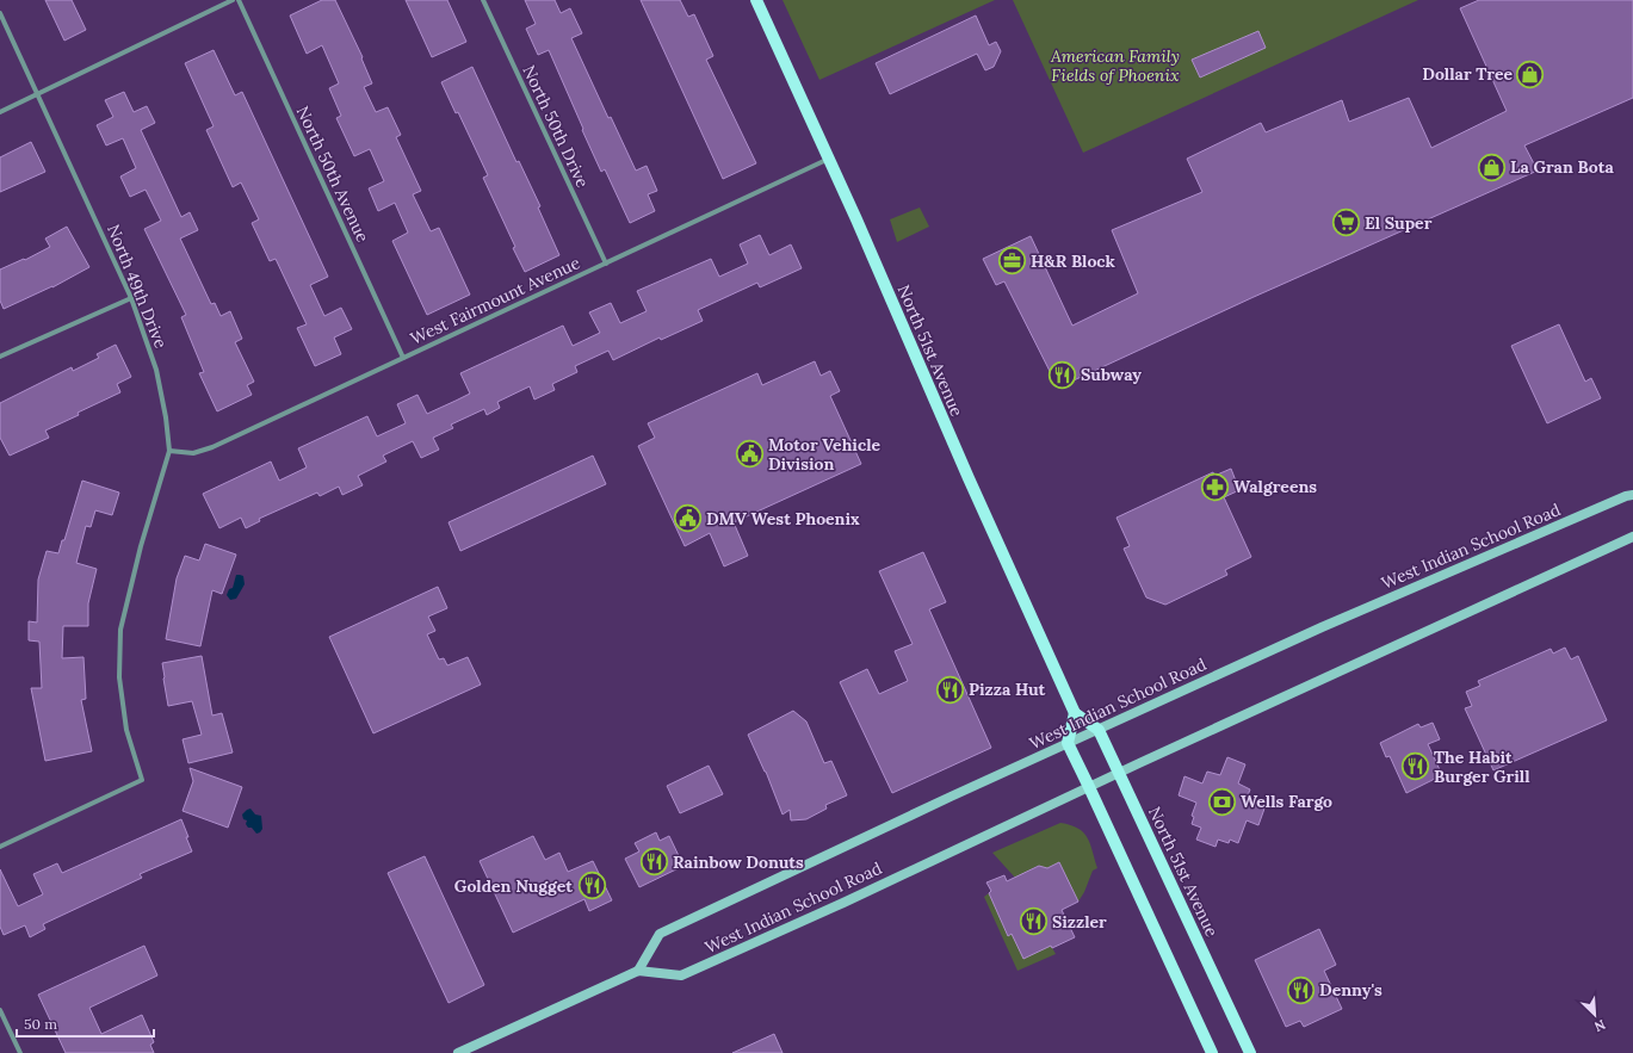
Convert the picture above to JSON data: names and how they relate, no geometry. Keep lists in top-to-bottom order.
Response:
{
  "streets": {
    "main road": ["North 51st Avenue", "West Indian School Road"],
    "street": [
      "North 50th Drive",
      "North 50th Avenue",
      "North 49th Drive",
      "West Fairmount Avenue"
    ]
  },
  "crossings": [
    ["North 50th Drive", "West Fairmount Avenue"],
    ["North 50th Avenue", "West Fairmount Avenue"],
    ["North 49th Drive", "West Fairmount Avenue"],
    ["West Fairmount Avenue", "North 51st Avenue"],
    ["North 51st Avenue", "West Indian School Road"]
  ],
  "parks": ["American Family Fields of Phoenix"],
  "places": {
    "shop": ["Dollar Tree", "La Gran Bota"],
    "supermarket": ["El Super"],
    "office": ["H&R Block"],
    "restaurant": [
      "Subway",
      "Pizza Hut",
      "The Habit Burger Grill",
      "Rainbow Donuts",
      "Golden Nugget",
      "Sizzler",
      "Denny's"
    ],
    "public building": ["Motor Vehicle Division", "DMV West Phoenix"],
    "pharmacy": ["Walgreens"],
    "bank": ["Wells Fargo"]
  },
  "scale_bar": "50 m",
  "north": "bottom right"
}
